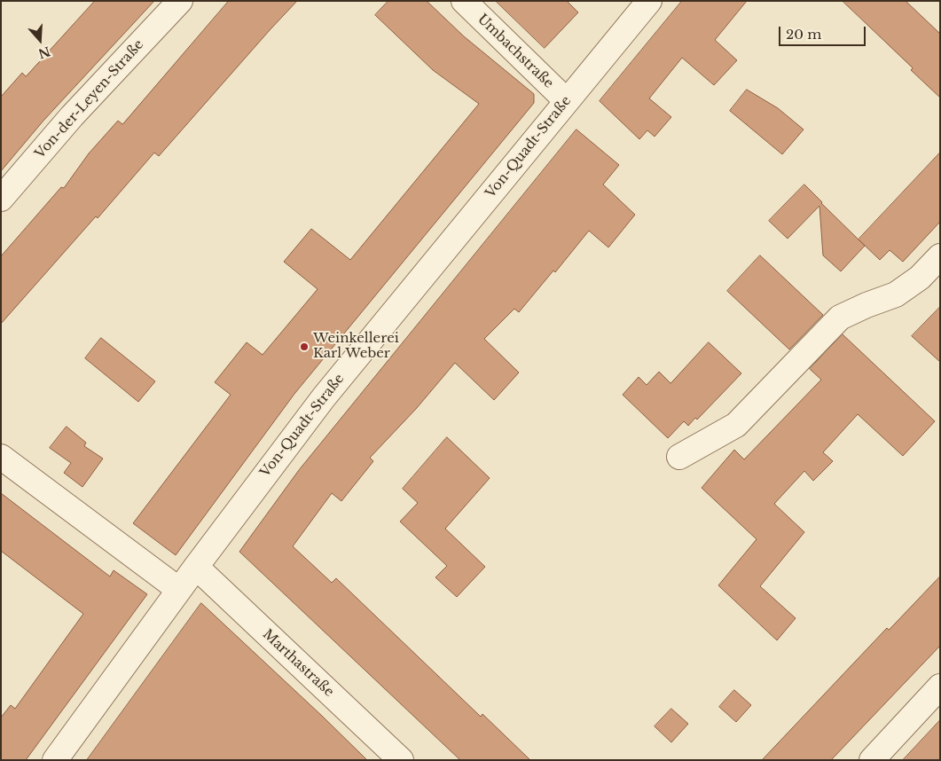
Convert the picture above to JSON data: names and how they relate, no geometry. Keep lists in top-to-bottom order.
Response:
{
  "streets": {
    "street": [
      "Umbachstraße",
      "Von-der-Leyen-Straße",
      "Von-Quadt-Straße",
      "Marthastraße"
    ]
  },
  "crossings": [
    ["Umbachstraße", "Von-Quadt-Straße"],
    ["Von-Quadt-Straße", "Marthastraße"]
  ],
  "places": ["Weinkellerei Karl Weber"],
  "scale_bar": "20 m",
  "north": "bottom"
}
